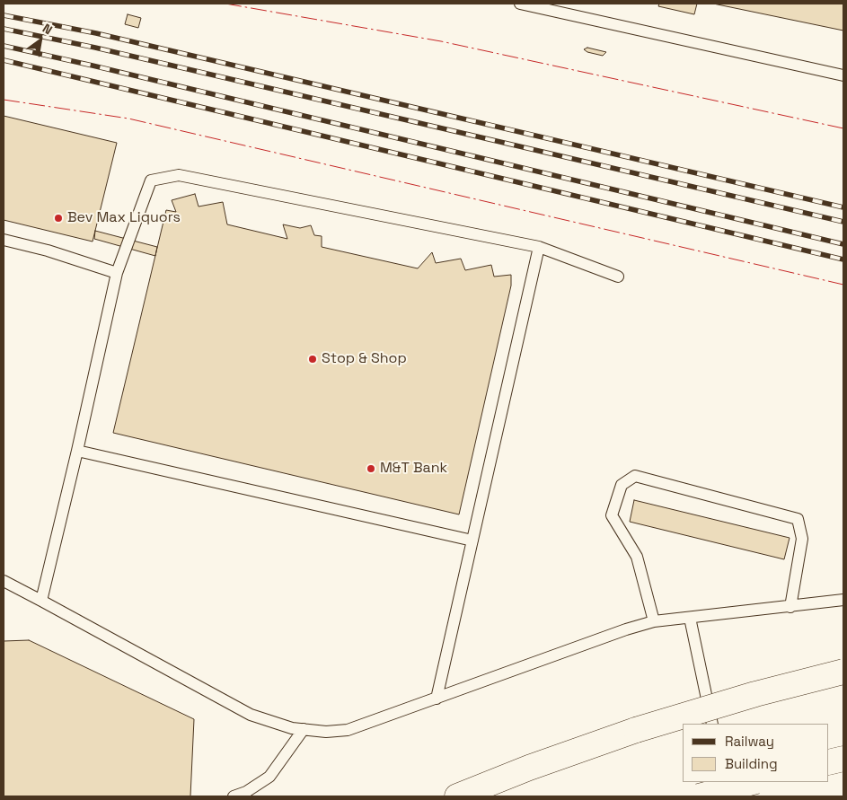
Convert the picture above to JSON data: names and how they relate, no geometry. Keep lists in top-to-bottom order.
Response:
{
  "places": ["Bev Max Liquors", "Stop & Shop", "M&T Bank"],
  "legend": ["Railway", "Building"],
  "north": "top right"
}
